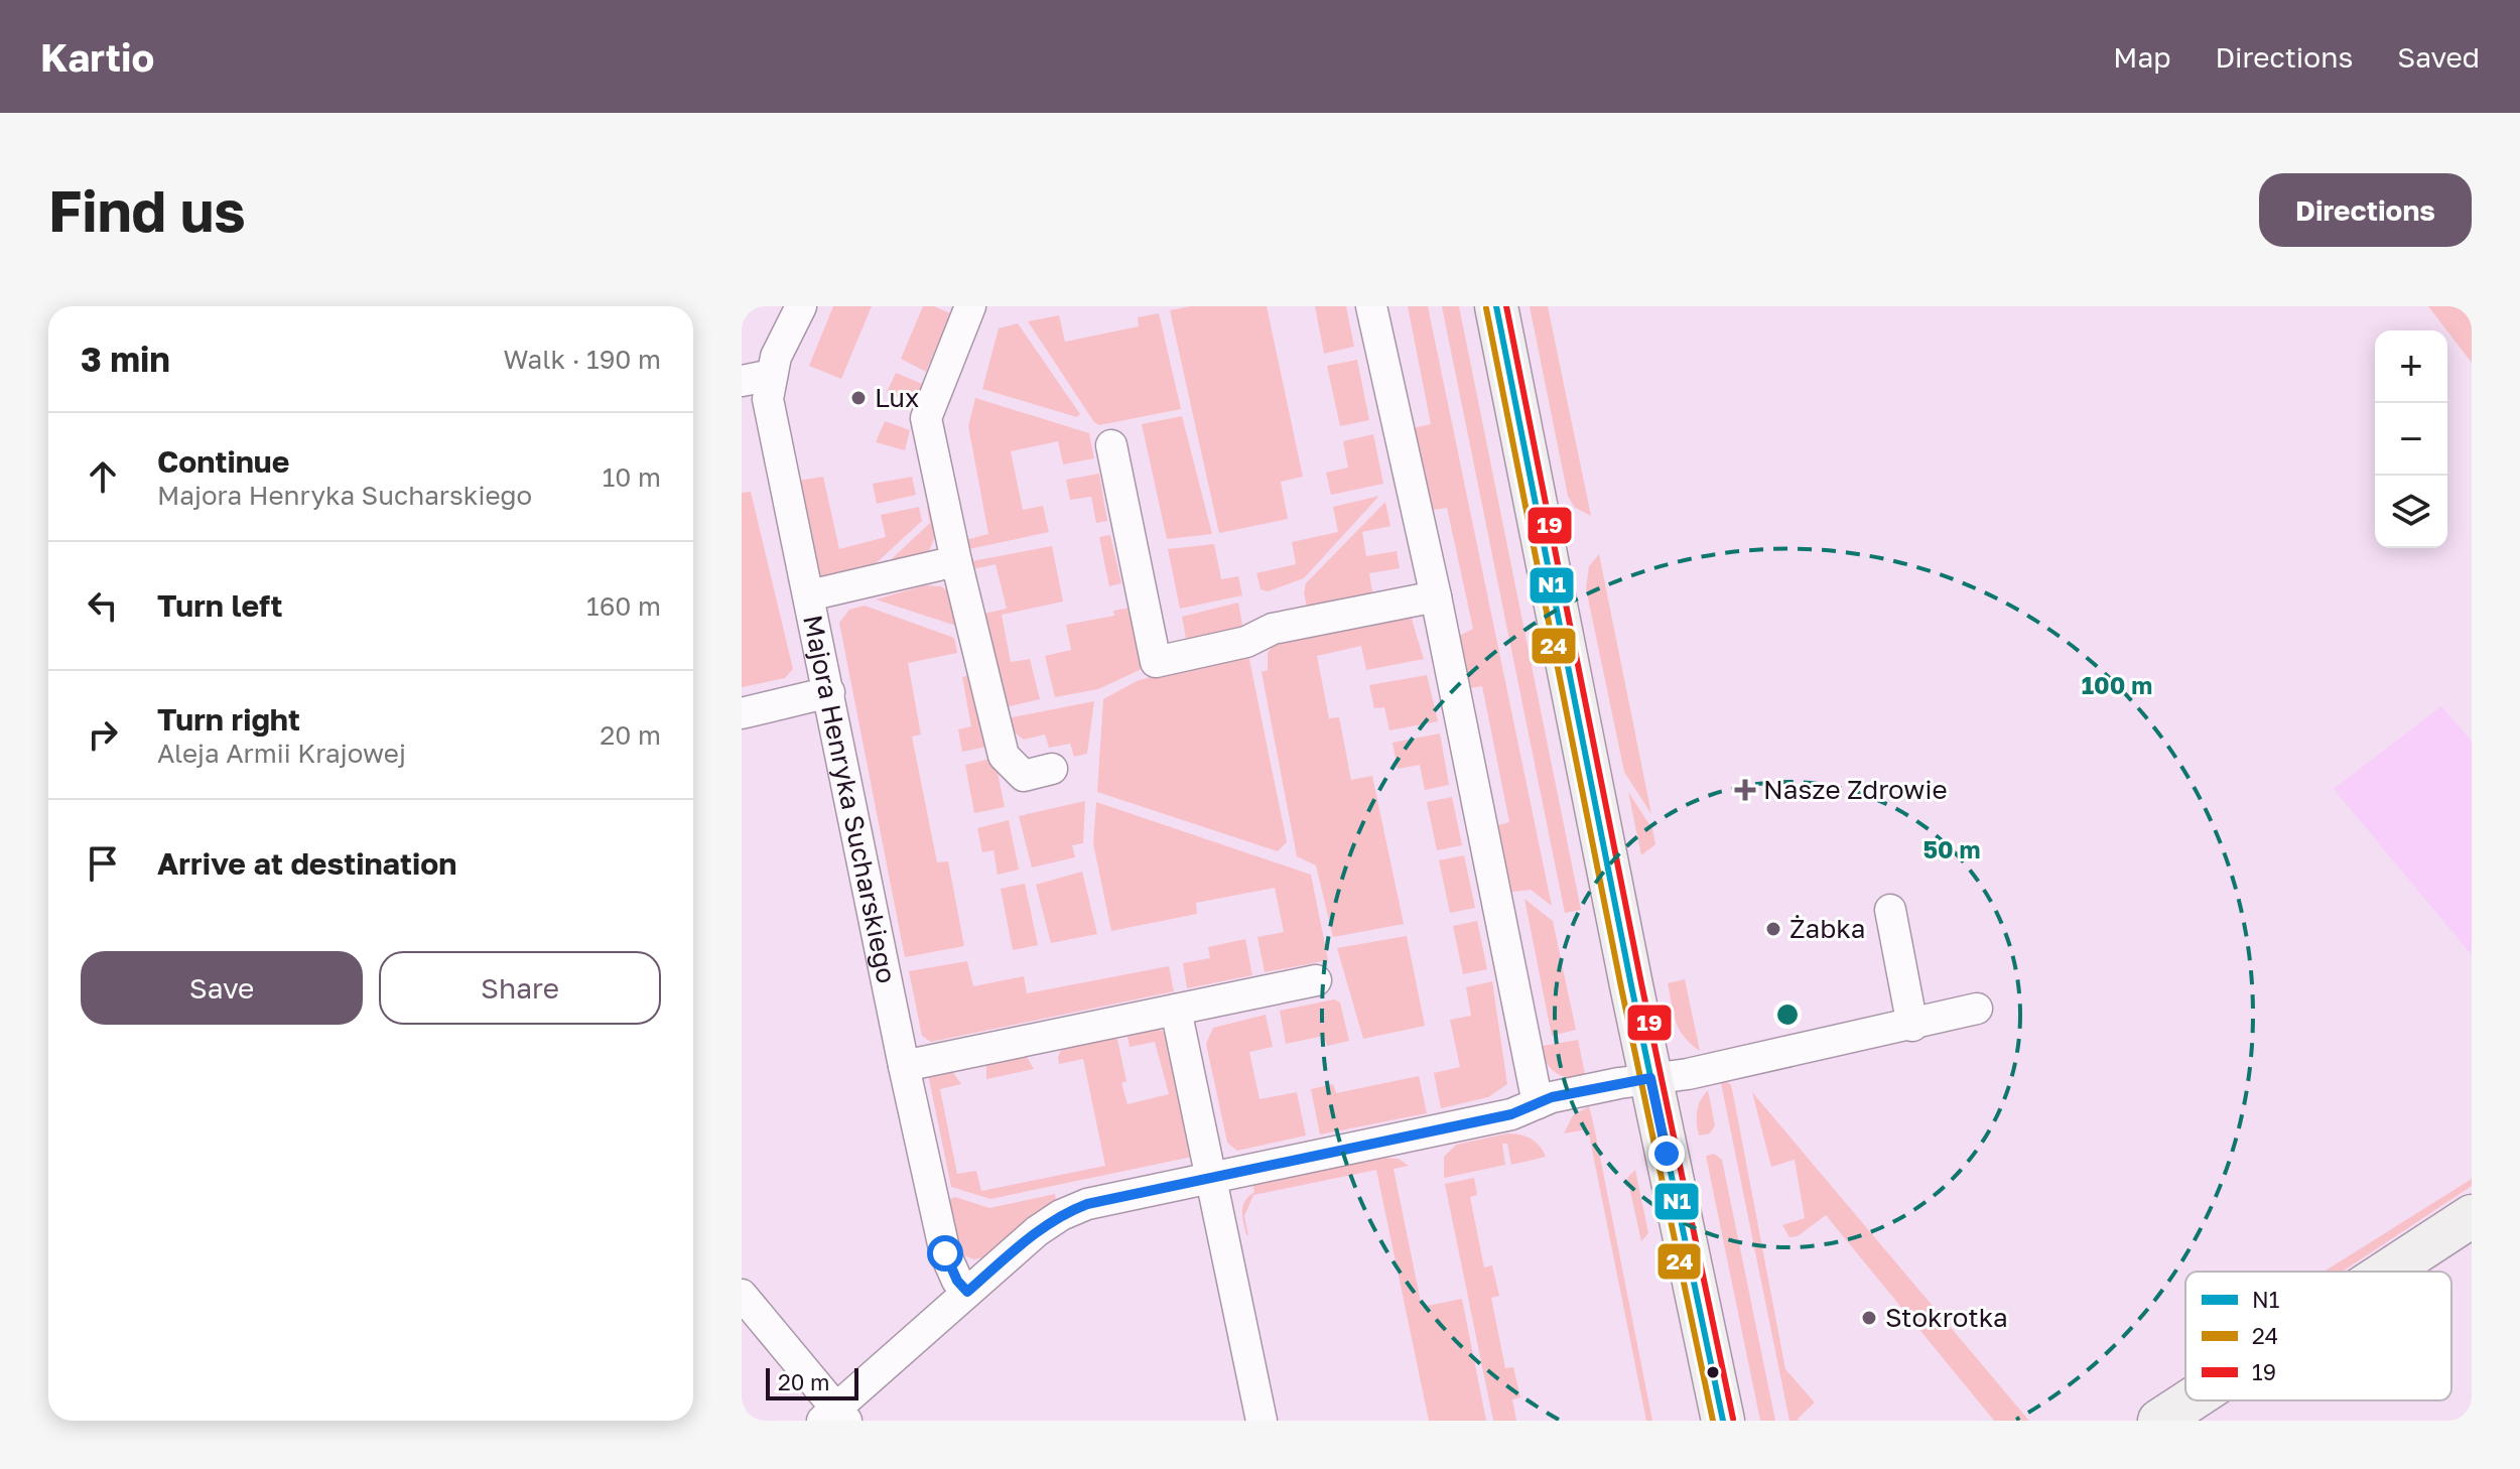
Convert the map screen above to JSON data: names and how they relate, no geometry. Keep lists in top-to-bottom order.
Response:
{
  "streets": {
    "street": ["Majora Henryka Sucharskiego"]
  },
  "places": {
    "other": ["Lux", "Żabka", "Stokrotka"],
    "health": ["Nasze Zdrowie"]
  },
  "lines": ["transit line N1", "transit line 19", "transit line 24"],
  "legend": ["N1", "24", "19"],
  "scale_bar": "20 m",
  "page": {
    "header": "Kartio",
    "nav": ["Map", "Directions", "Saved"],
    "buttons": [
      "Directions",
      ["Save", "Share"]
    ],
    "title": "Find us",
    "heading": ["3 min", "Walk · 190 m"],
    "map_buttons": ["+", "−"],
    "list": [
      ["Continue", "Majora Henryka Sucharskiego", "10 m"],
      ["Turn left", "160 m"],
      ["Turn right", "Aleja Armii Krajowej", "20 m"],
      "Arrive at destination"
    ],
    "scale": "20 m"
  },
  "rings": ["100 m", "50 m"]
}
